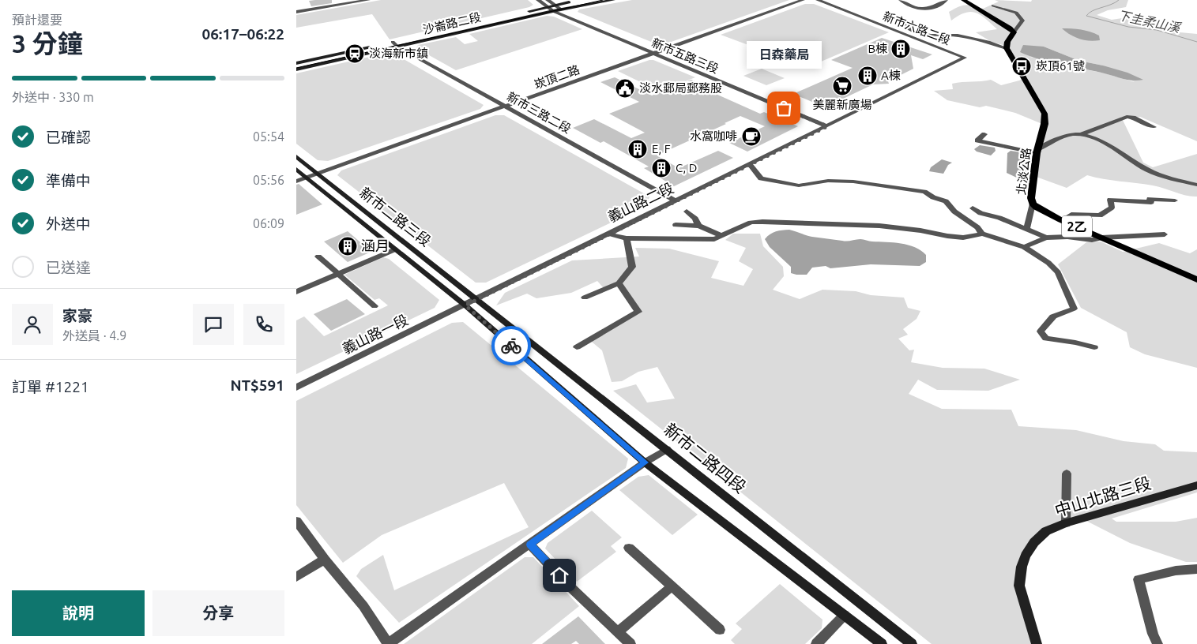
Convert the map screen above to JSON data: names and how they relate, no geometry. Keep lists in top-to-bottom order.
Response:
{
  "streets": {
    "main road": ["北淡公路", "2乙"],
    "street": [
      "沙崙路二段",
      "新市六路二段",
      "新市五路三段",
      "崁頂二路",
      "新市三路二段",
      "義山路二段",
      "新市二路三段",
      "義山路一段",
      "新市二路四段",
      "中山北路三段"
    ]
  },
  "crossings": [
    ["沙崙路二段", "新市五路三段"],
    ["沙崙路二段", "新市三路二段"],
    ["新市六路二段", "義山路二段"],
    ["新市五路三段", "崁頂二路"],
    ["新市五路三段", "義山路二段"],
    ["崁頂二路", "新市三路二段"],
    ["崁頂二路", "新市二路三段"],
    ["新市三路二段", "義山路二段"],
    ["義山路二段", "新市二路三段"],
    ["義山路二段", "義山路一段"],
    ["義山路二段", "新市二路四段"],
    ["新市二路三段", "義山路一段"],
    ["新市二路三段", "新市二路四段"]
  ],
  "water": ["下圭柔山溪"],
  "places": {
    "building": [
      "B棟",
      "A棟",
      "E, F",
      "C, D",
      "涵月"
    ],
    "station": ["淡海新市鎮"],
    "bus stop": ["崁頂61號"],
    "supermarket": ["美麗新廣場"],
    "public building": ["淡水郵局郵務股"],
    "other": ["日森藥局"],
    "cafe": ["水窩咖啡"]
  },
  "page": {
    "heading": ["3 分鐘", "預計還要", "06:17–06:22"],
    "panel": [
      "家豪",
      "外送員 · 4.9",
      "訂單 #1221",
      "NT$591"
    ],
    "bubble": "日森藥局",
    "bar": "外送中 · 330 m",
    "list": [
      ["已確認", "05:54"],
      ["準備中", "05:56"],
      ["外送中", "06:09"],
      "已送達"
    ],
    "buttons": ["說明", "分享"]
  }
}
